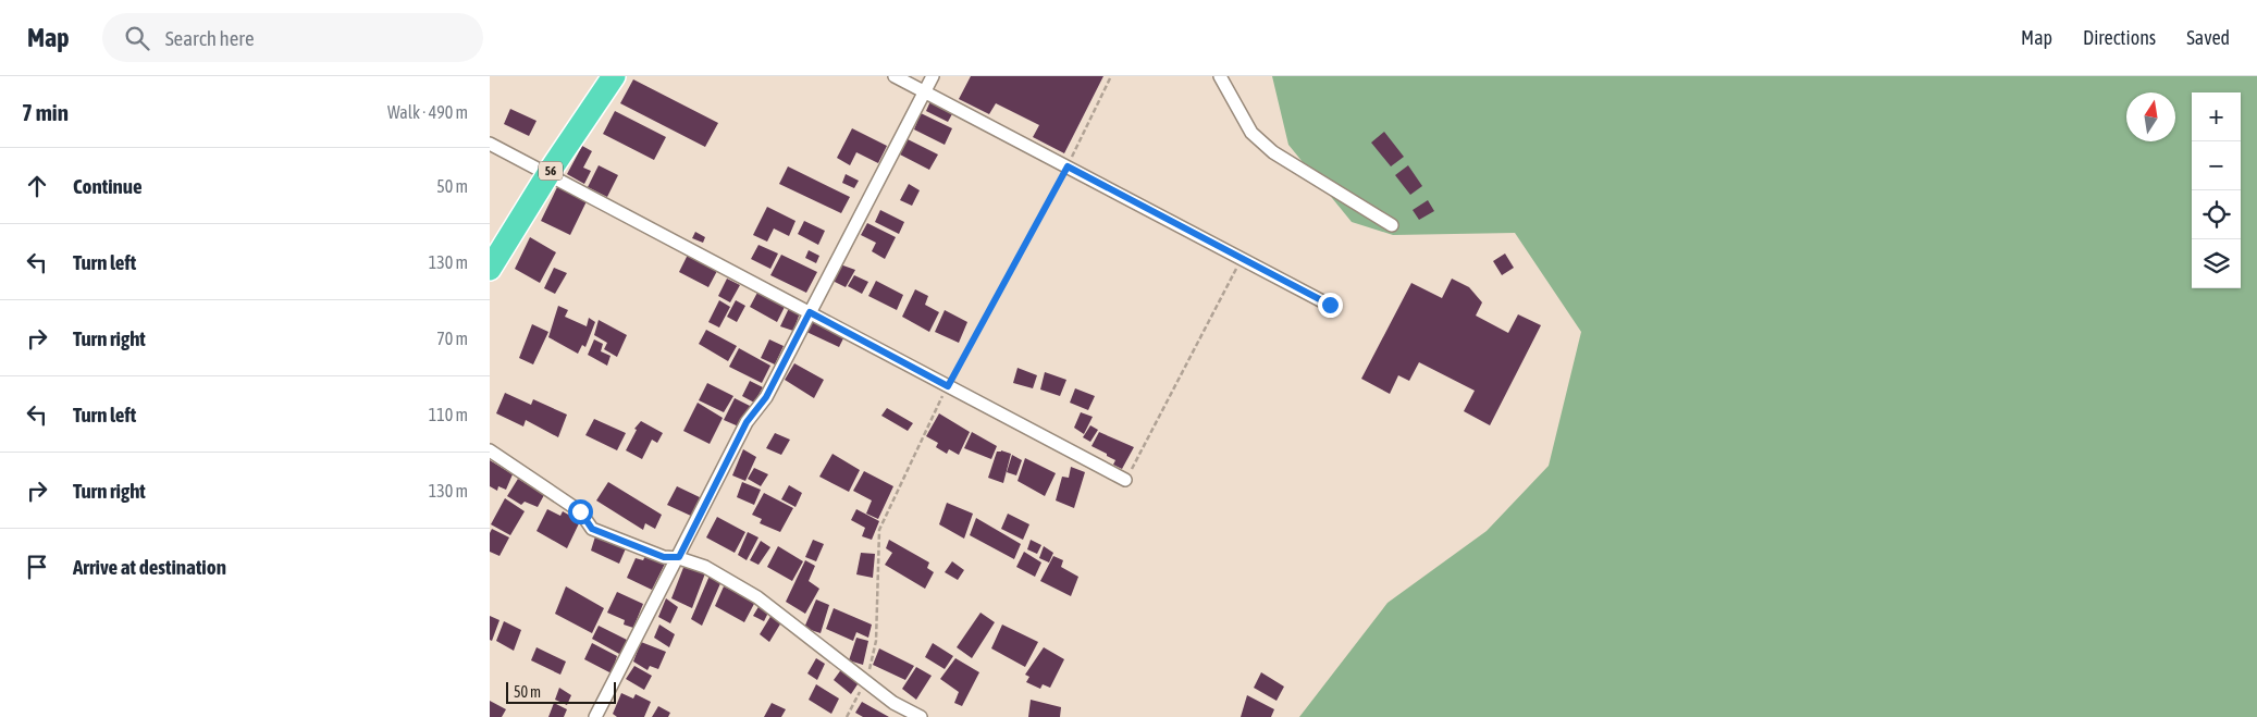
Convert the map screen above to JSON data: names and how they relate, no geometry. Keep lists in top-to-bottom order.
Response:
{
  "streets": {
    "highway": ["56"]
  },
  "scale_bar": "50 m",
  "north": "top",
  "page": {
    "header": "Map",
    "search": "Search here",
    "nav": ["Map", "Directions", "Saved"],
    "heading": ["7 min", "Walk · 490 m"],
    "map_buttons": ["+", "−"],
    "list": [
      ["Continue", "50 m"],
      ["Turn left", "130 m"],
      ["Turn right", "70 m"],
      ["Turn left", "110 m"],
      ["Turn right", "130 m"],
      "Arrive at destination"
    ],
    "scale": "50 m"
  }
}
